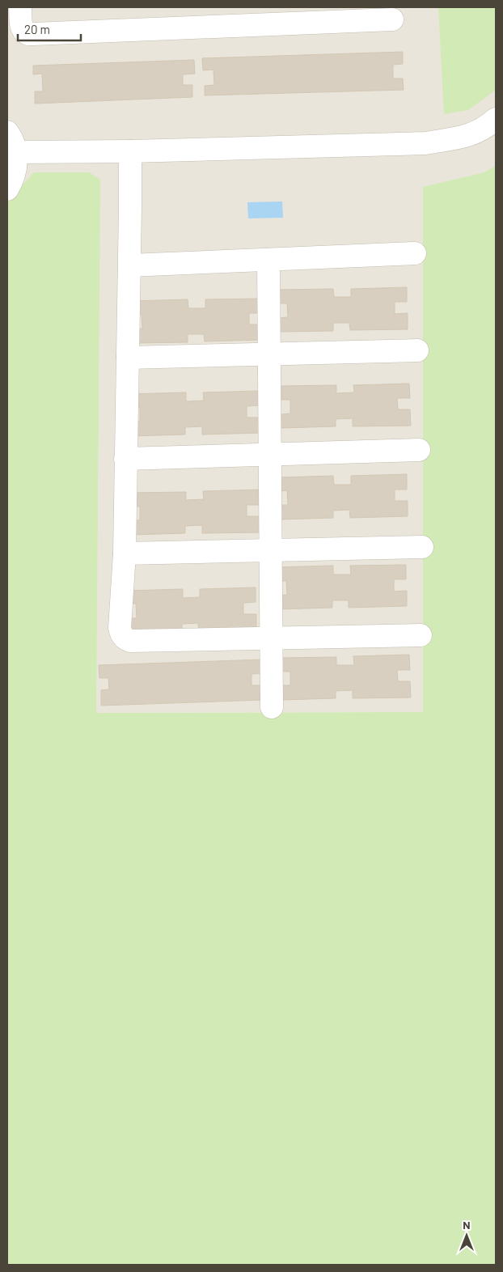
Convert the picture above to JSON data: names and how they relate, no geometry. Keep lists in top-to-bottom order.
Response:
{
  "scale_bar": "20 m",
  "north": "top"
}
